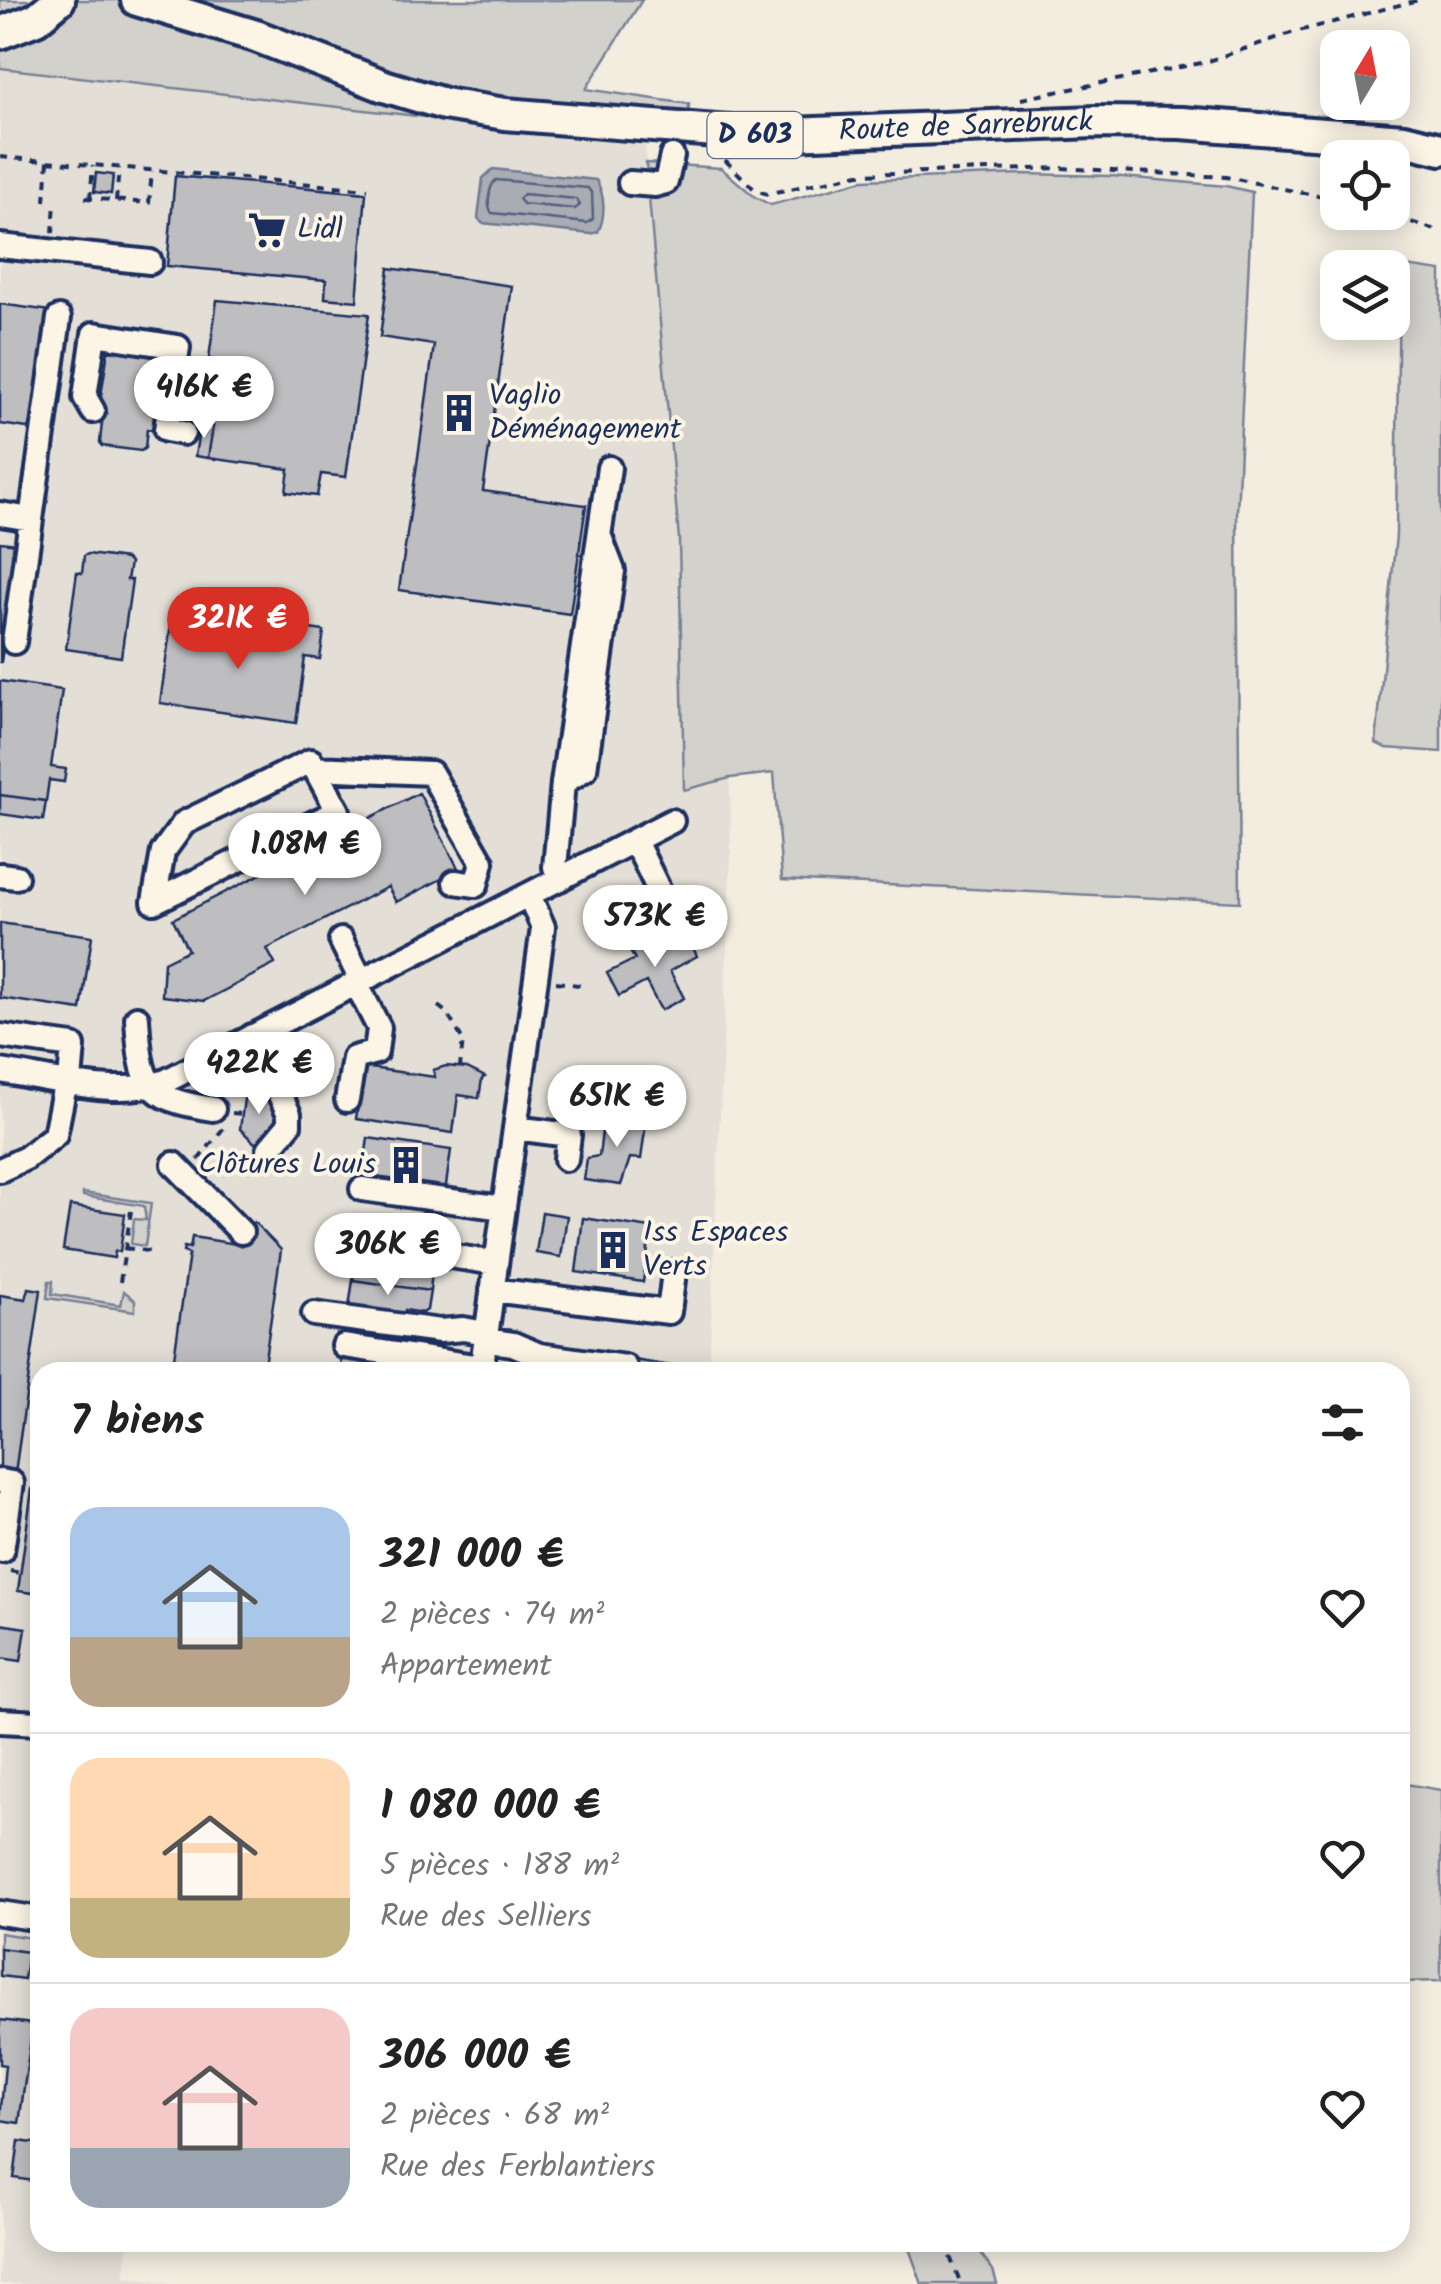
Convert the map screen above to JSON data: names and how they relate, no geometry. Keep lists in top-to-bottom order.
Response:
{
  "streets": {
    "main road": ["Route de Sarrebruck", "D 603"]
  },
  "places": {
    "supermarket": ["Lidl"],
    "building": ["Vaglio Déménagement", "Clôtures Louis", "Iss Espaces Verts"]
  },
  "north": "top",
  "page": {
    "price": [
      "416K €",
      "321K €",
      "1.08M €",
      "573K €",
      "422K €",
      "651K €",
      "306K €"
    ],
    "heading": "7 biens",
    "list": [
      {
        "name": "321 000 €",
        "note": "2 pièces · 74 m² · Appartement"
      },
      {
        "name": "1 080 000 €",
        "note": "5 pièces · 188 m² · Rue des Selliers"
      },
      {
        "name": "306 000 €",
        "note": "2 pièces · 68 m² · Rue des Ferblantiers"
      }
    ]
  }
}
